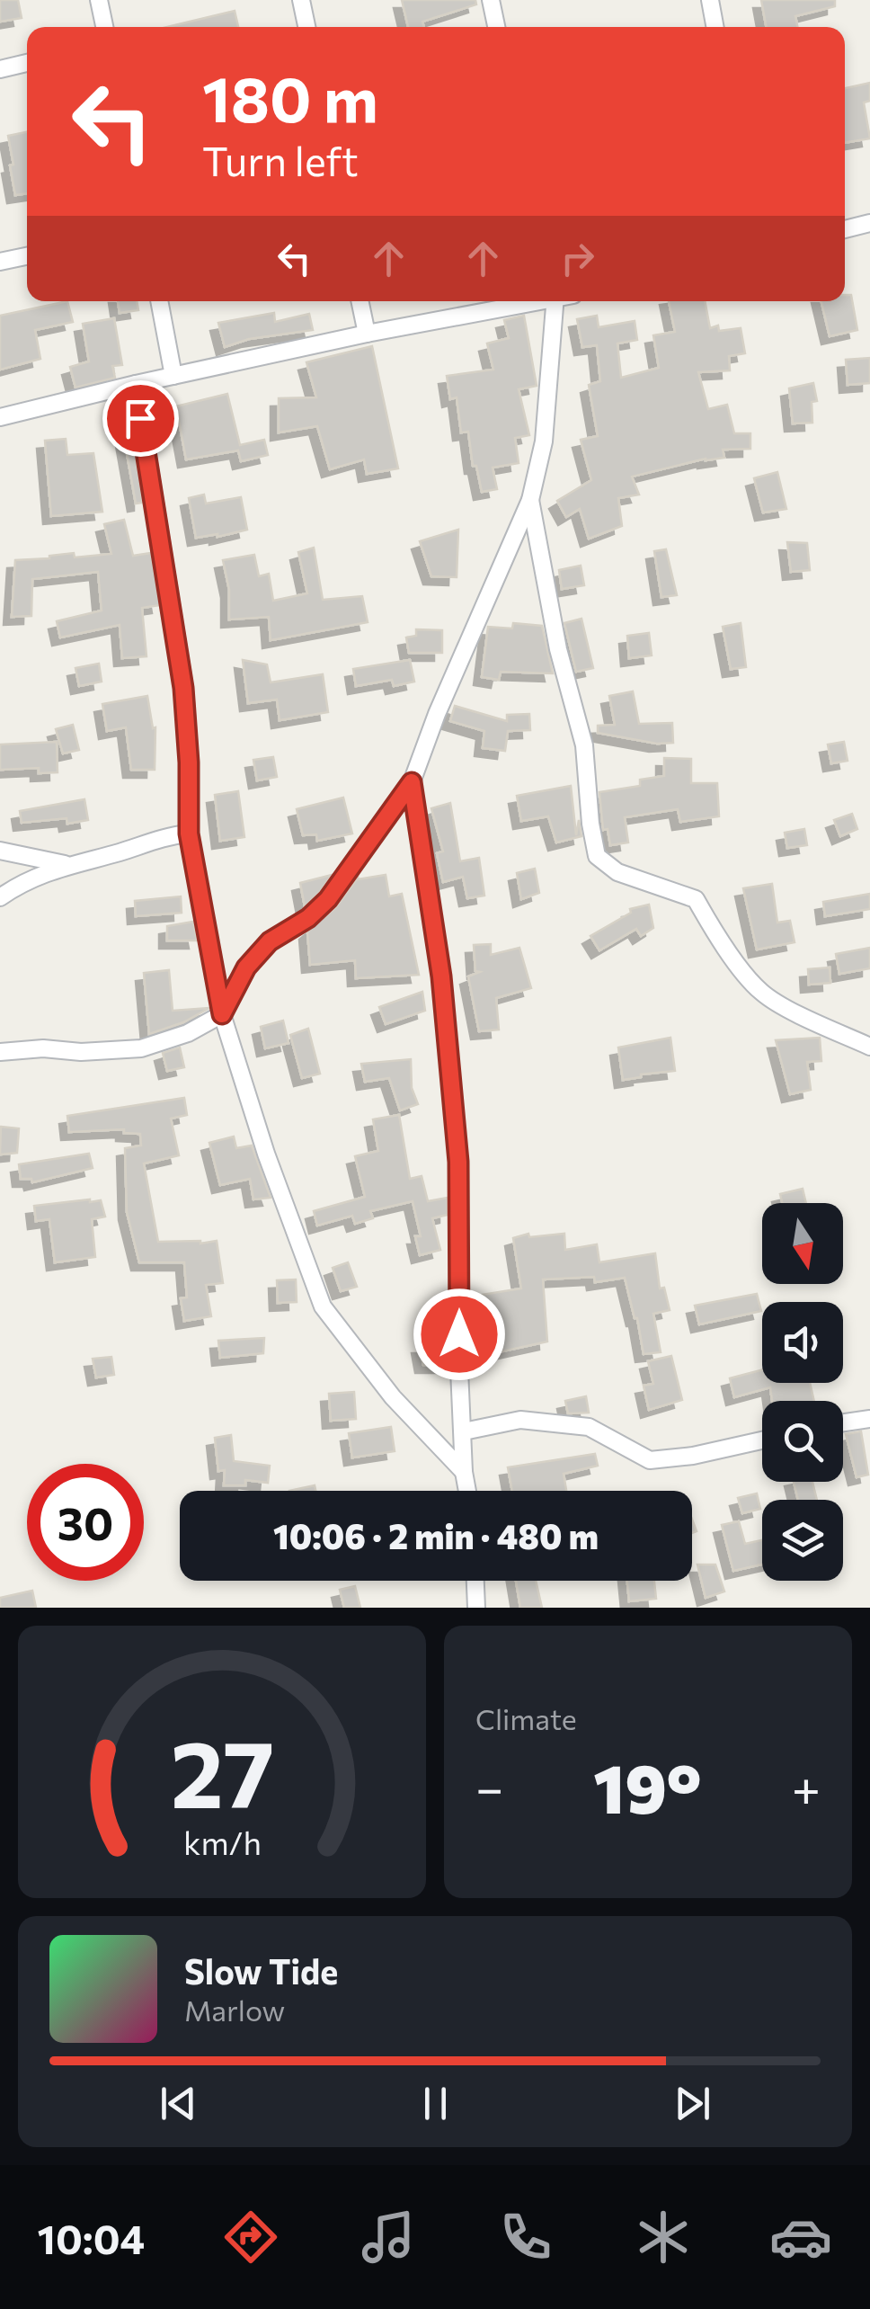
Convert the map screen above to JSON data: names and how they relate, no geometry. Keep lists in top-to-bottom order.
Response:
{
  "north": "bottom",
  "page": {
    "turn": ["180 m", "Turn left"],
    "limit": "30",
    "trip": "10:06 · 2 min · 480 m",
    "tile": "Climate",
    "heat": ["−", "19°", "+"],
    "song": ["Slow Tide", "Marlow"],
    "tabs": "10:04",
    "gauge": ["27", "km/h"]
  }
}
